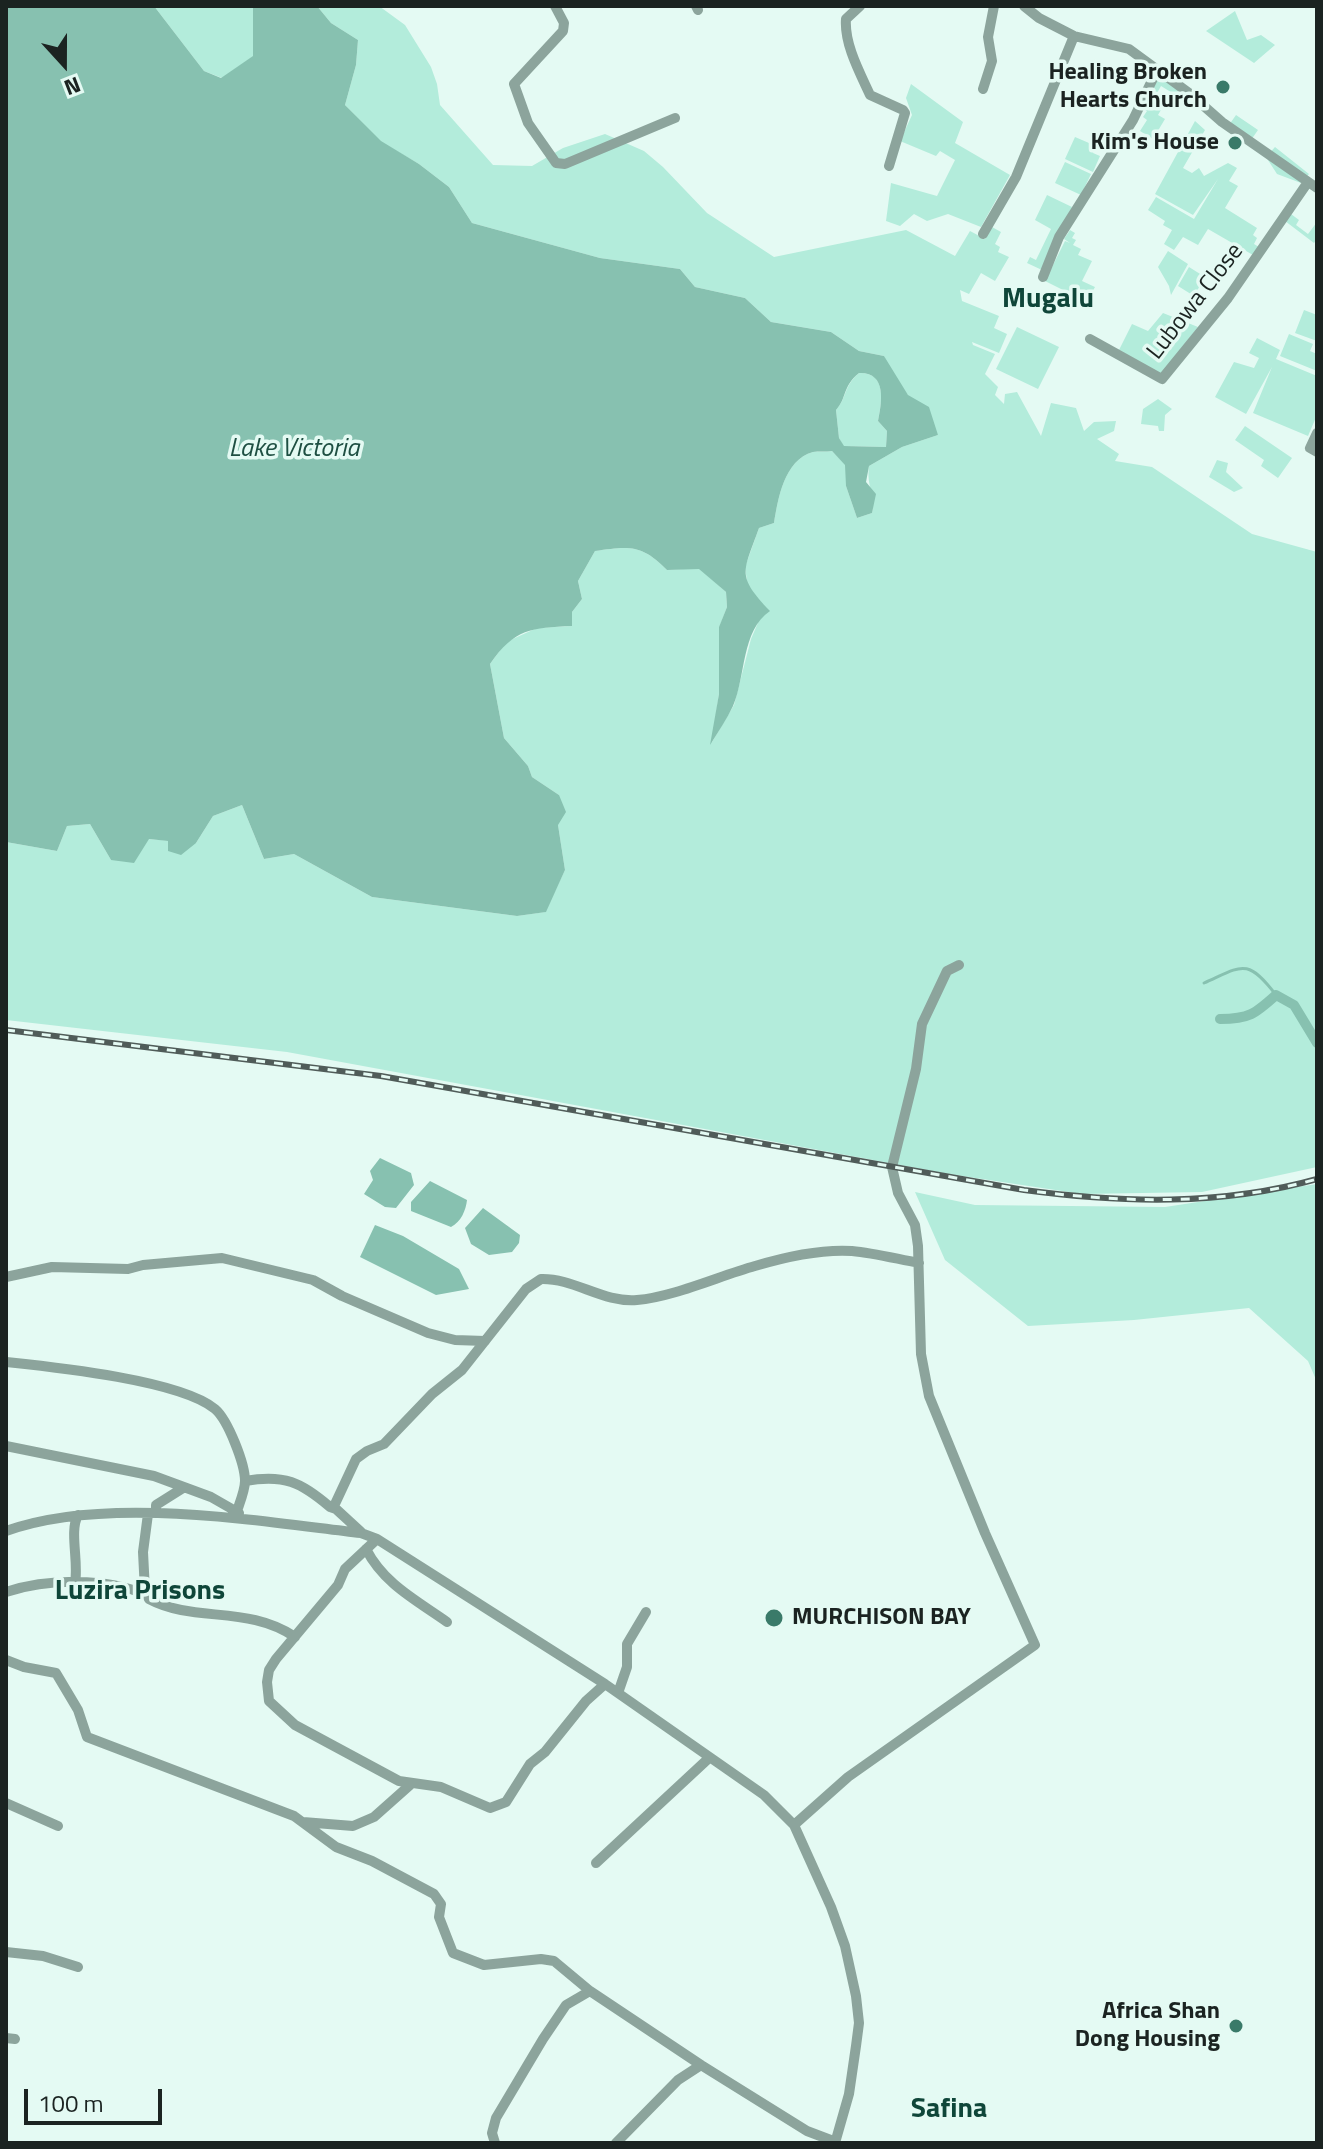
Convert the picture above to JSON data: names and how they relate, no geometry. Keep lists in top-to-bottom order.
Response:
{
  "streets": {
    "street": ["Lubowa Close"]
  },
  "districts": ["Mugalu", "Luzira Prisons", "Safina"],
  "water": ["Lake Victoria"],
  "places": [
    "Healing Broken Hearts Church",
    "Kim's House",
    "MURCHISON BAY",
    "Africa Shan Dong Housing"
  ],
  "scale_bar": "100 m",
  "north": "bottom"
}
